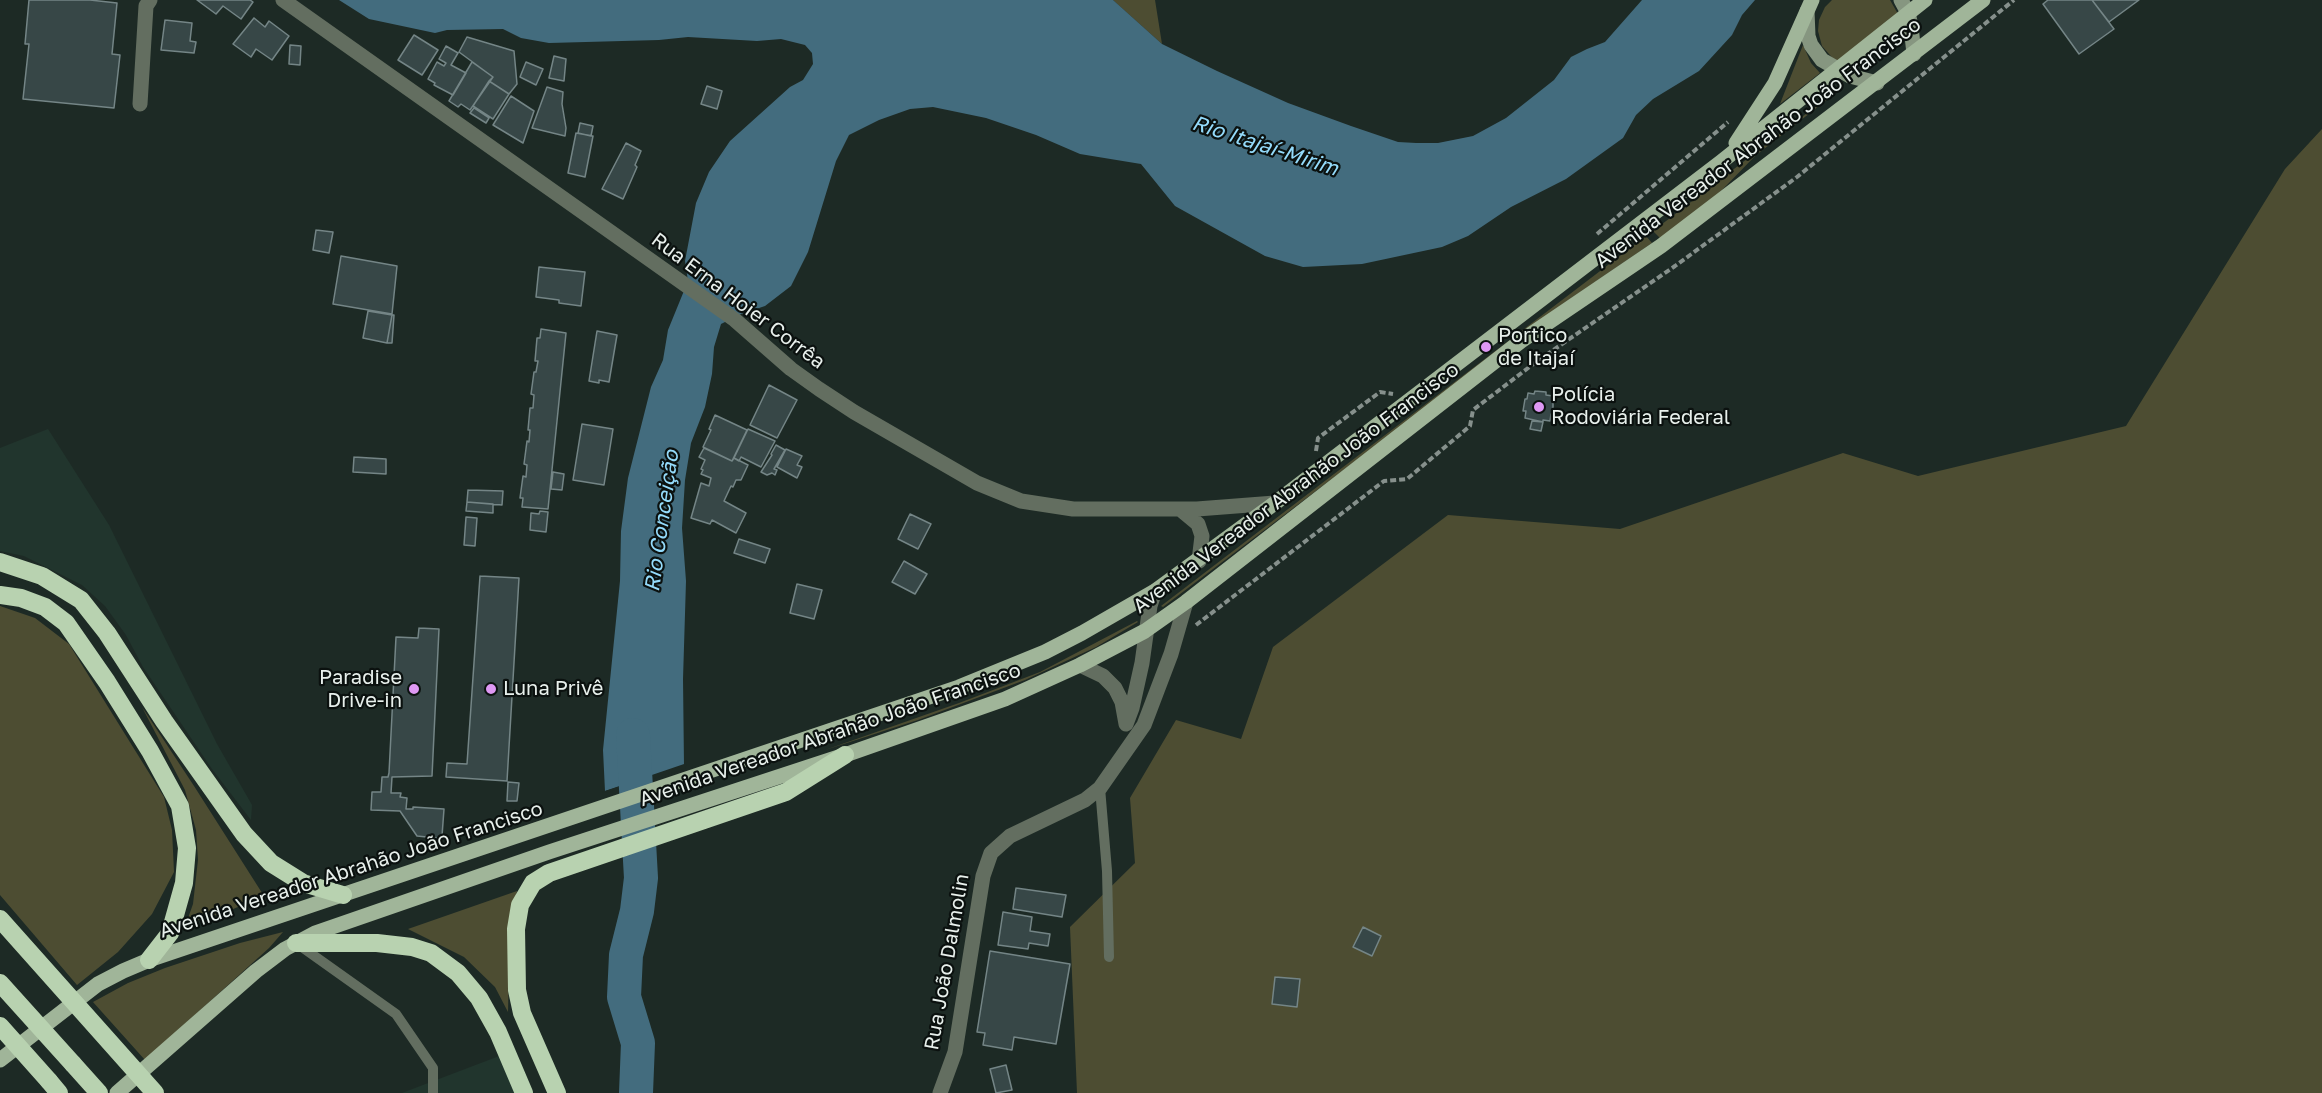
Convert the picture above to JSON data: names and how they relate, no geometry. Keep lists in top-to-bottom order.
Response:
{
  "streets": {
    "main road": ["Avenida Vereador Abrahão João Francisco"],
    "street": ["Rua Erna Hoier Corrêa", "Rua João Dalmolin"]
  },
  "crossings": [
    ["Avenida Vereador Abrahão João Francisco", "Rua Erna Hoier Corrêa"],
    ["Avenida Vereador Abrahão João Francisco", "Rua João Dalmolin"]
  ],
  "water": ["Rio Itajaí-Mirim", "Rio Conceição"],
  "places": [
    "Portico de Itajaí",
    "Polícia Rodoviária Federal",
    "Paradise Drive-in",
    "Luna Privê"
  ]
}
